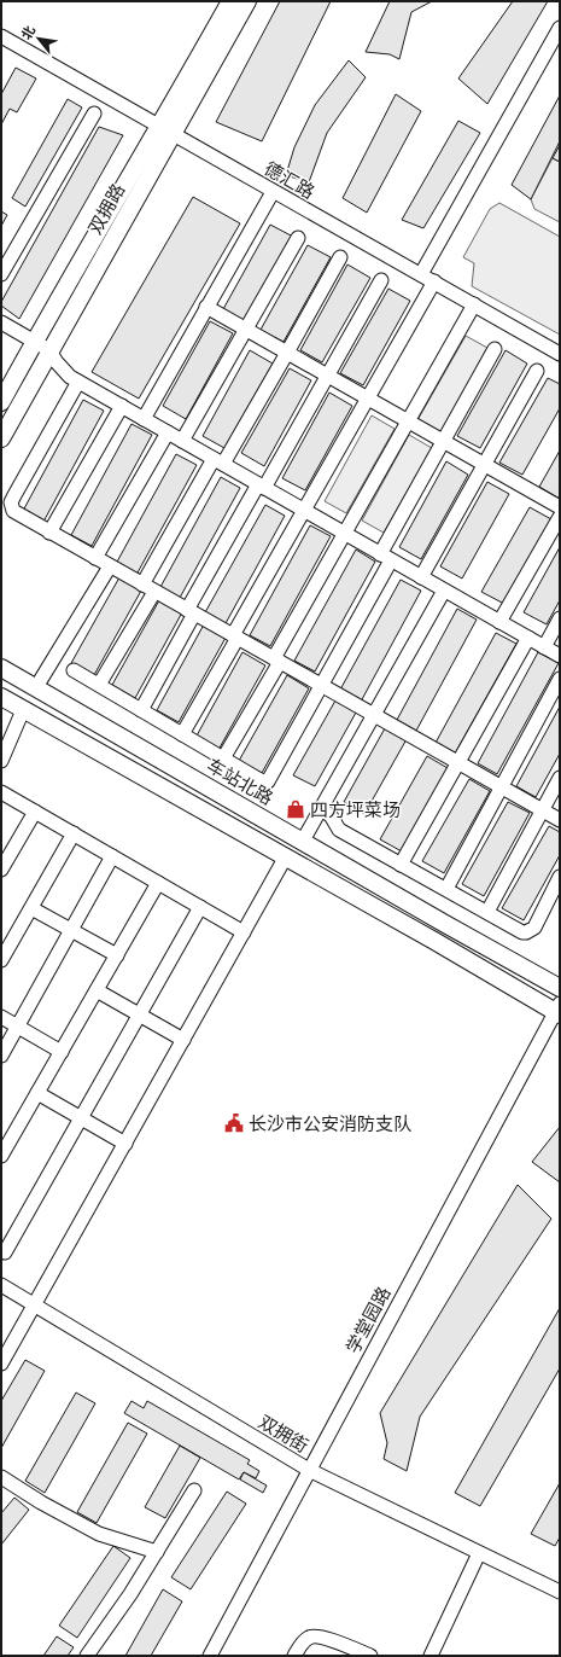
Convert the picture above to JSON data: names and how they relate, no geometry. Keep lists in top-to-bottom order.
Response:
{
  "streets": {
    "main road": ["双拥路", "车站北路"],
    "street": ["德汇路", "学堂园路", "双拥街"]
  },
  "crossings": [
    ["德汇路", "双拥路"],
    ["学堂园路", "双拥街"]
  ],
  "places": {
    "shop": ["四方坪菜场"],
    "public building": ["长沙市公安消防支队"]
  },
  "north": "top left"
}
